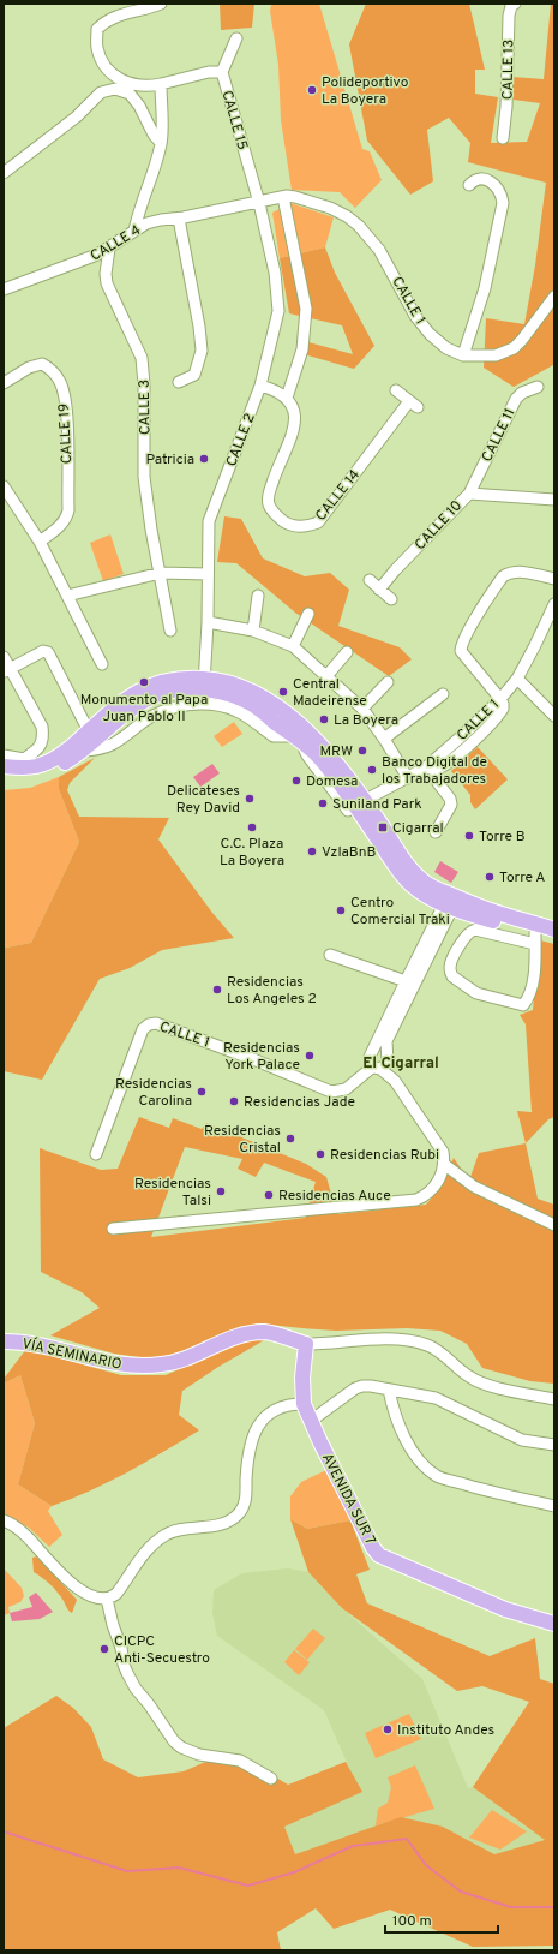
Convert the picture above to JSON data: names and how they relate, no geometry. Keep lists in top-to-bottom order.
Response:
{
  "streets": {
    "main road": ["VÍA SEMINARIO", "AVENIDA SUR 7"],
    "street": [
      "CALLE 13",
      "CALLE 15",
      "CALLE 4",
      "CALLE 1",
      "CALLE 3",
      "CALLE 19",
      "CALLE 11",
      "CALLE 2",
      "CALLE 14",
      "CALLE 10"
    ]
  },
  "crossings": [
    ["CALLE 15", "CALLE 4"],
    ["CALLE 15", "CALLE 1"],
    ["CALLE 15", "CALLE 2"],
    ["CALLE 4", "CALLE 1"],
    ["CALLE 4", "CALLE 3"],
    ["CALLE 4", "CALLE 2"],
    ["CALLE 1", "CALLE 2"],
    ["CALLE 11", "CALLE 10"],
    ["VÍA SEMINARIO", "AVENIDA SUR 7"]
  ],
  "districts": ["El Cigarral"],
  "places": {
    "other": [
      "Polideportivo La Boyera",
      "Patricia",
      "Monumento al Papa Juan Pablo II",
      "Central Madeirense",
      "La Boyera",
      "MRW",
      "Banco Digital de los Trabajadores",
      "Domesa",
      "Delicateses Rey David",
      "Suniland Park",
      "C.C. Plaza La Boyera",
      "Torre B",
      "VzlaBnB",
      "Torre A",
      "Centro Comercial Traki",
      "Residencias Los Angeles 2",
      "Residencias York Palace",
      "Residencias Carolina",
      "Residencias Jade",
      "Residencias Cristal",
      "Residencias Rubi",
      "Residencias Talsi",
      "Residencias Auce",
      "CICPC Anti-Secuestro",
      "Instituto Andes"
    ],
    "transit": ["Cigarral"]
  },
  "scale_bar": "100 m"
}
